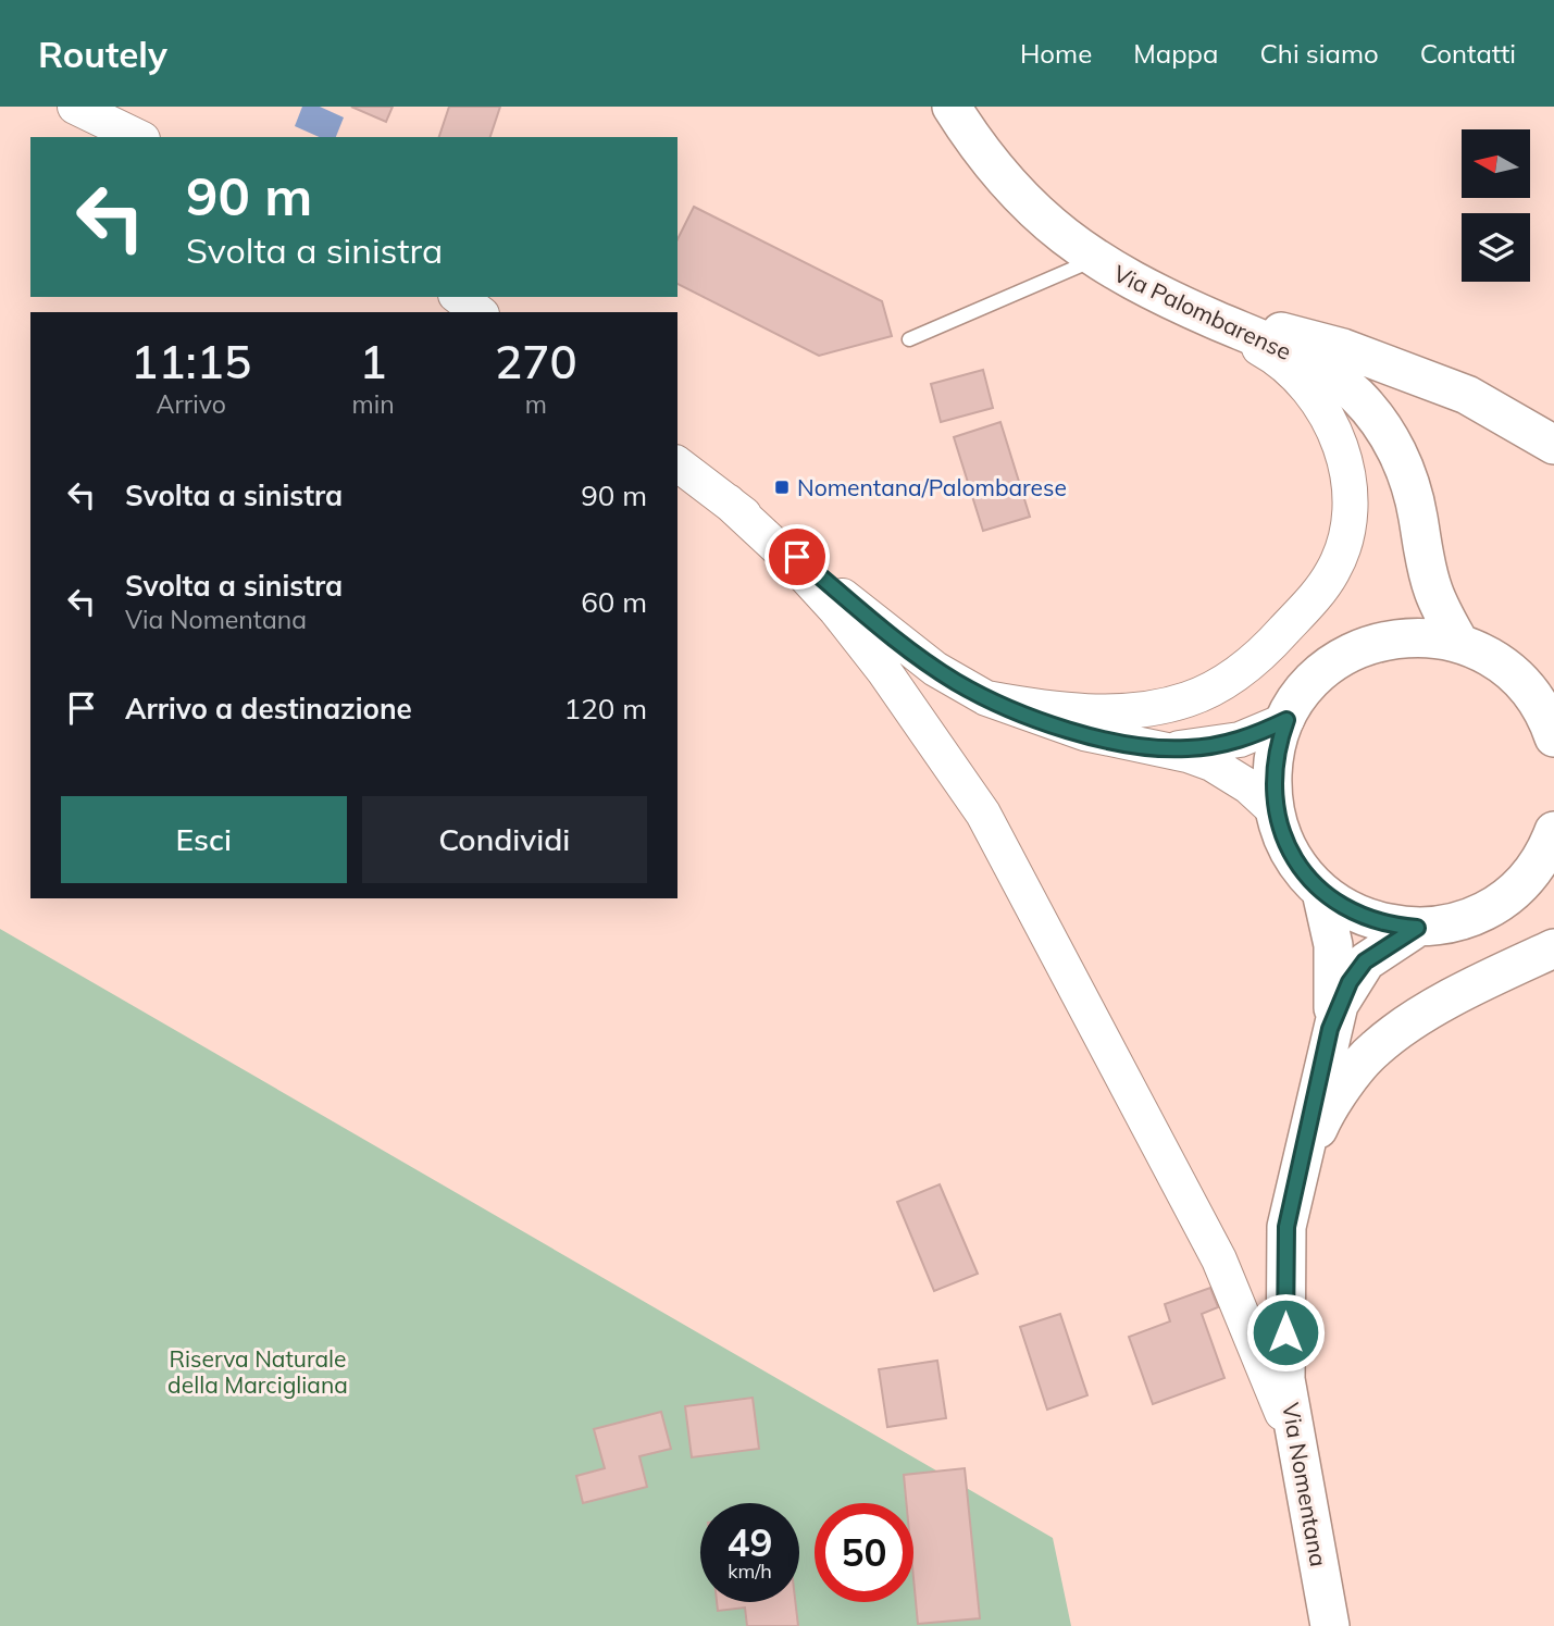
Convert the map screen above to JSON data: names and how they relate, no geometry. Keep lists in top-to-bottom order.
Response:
{
  "streets": {
    "main road": ["Via Palombarense", "Via Nomentana"]
  },
  "parks": ["Riserva Naturale della Marcigliana"],
  "places": {
    "transit": ["Nomentana/Palombarese"]
  },
  "north": "left",
  "page": {
    "header": "Routely",
    "nav": [
      "Home",
      "Mappa",
      "Chi siamo",
      "Contatti"
    ],
    "turn": ["90 m", "Svolta a sinistra"],
    "eta": [
      "11:15",
      "Arrivo",
      "1",
      "min",
      "270",
      "m"
    ],
    "list": [
      {
        "name": "Svolta a sinistra",
        "value": "90 m"
      },
      {
        "name": "Svolta a sinistra",
        "note": "Via Nomentana",
        "value": "60 m"
      },
      {
        "name": "Arrivo a destinazione",
        "value": "120 m"
      }
    ],
    "buttons": ["Esci", "Condividi"],
    "speed": "49 km/h",
    "limit": "50"
  }
}
